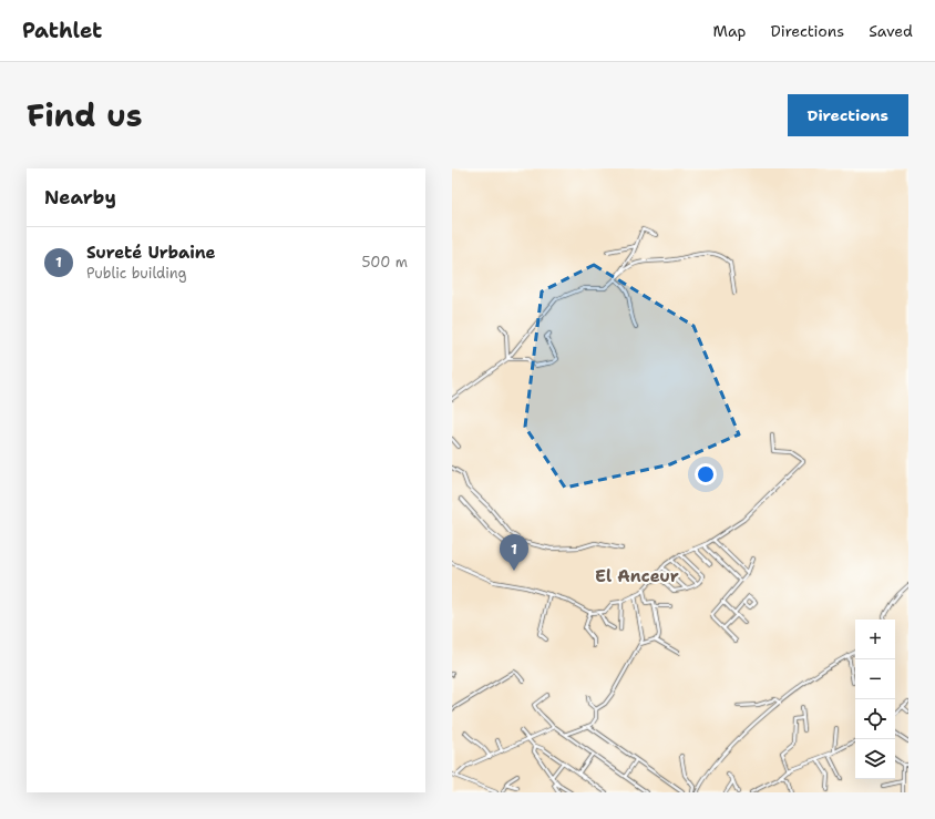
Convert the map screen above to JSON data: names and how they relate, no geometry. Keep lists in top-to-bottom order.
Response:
{
  "districts": ["El Anceur"],
  "page": {
    "header": "Pathlet",
    "nav": ["Map", "Directions", "Saved"],
    "title": "Find us",
    "buttons": "Directions",
    "heading": "Nearby",
    "list": [
      {
        "mark": "1",
        "name": "Sureté Urbaine",
        "note": "Public building",
        "value": "500 m"
      }
    ],
    "pins": "1",
    "map_buttons": ["+", "−"]
  }
}
